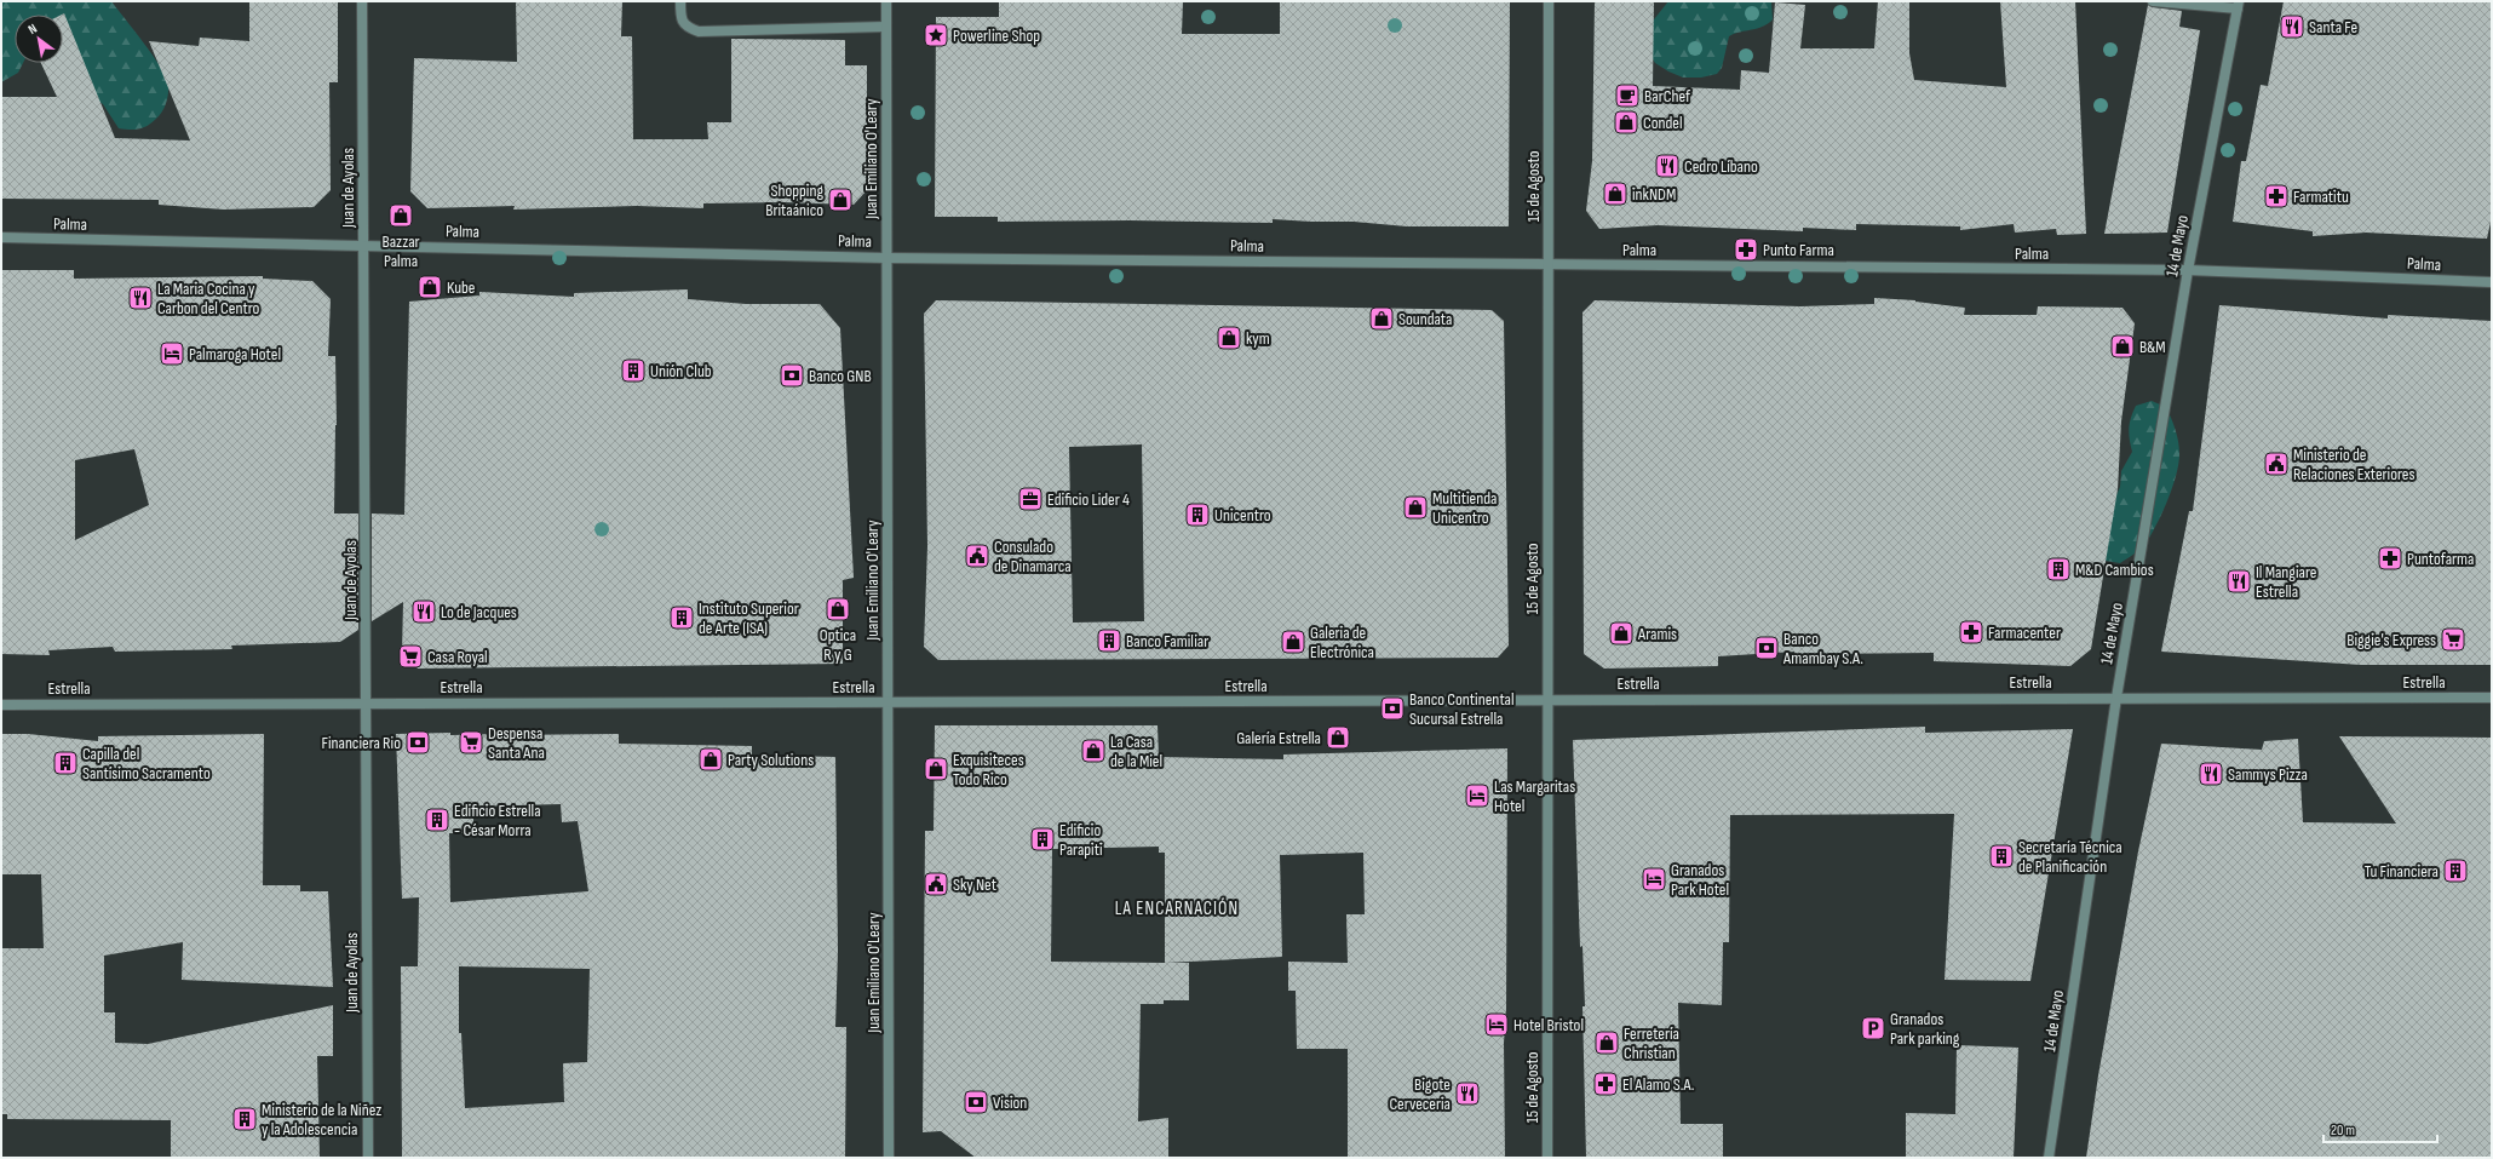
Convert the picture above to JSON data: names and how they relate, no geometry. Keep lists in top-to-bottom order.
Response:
{
  "streets": {
    "street": [
      "Juan Emiliano O'Leary",
      "15 de Agosto",
      "Juan de Ayolas",
      "Palma",
      "14 de Mayo",
      "Estrella"
    ]
  },
  "crossings": [
    ["Juan Emiliano O'Leary", "Palma"],
    ["Juan Emiliano O'Leary", "Estrella"],
    ["15 de Agosto", "Palma"],
    ["15 de Agosto", "Estrella"],
    ["Juan de Ayolas", "Palma"],
    ["Juan de Ayolas", "Estrella"],
    ["Palma", "14 de Mayo"],
    ["14 de Mayo", "Estrella"]
  ],
  "districts": ["LA ENCARNACIÓN"],
  "places": {
    "restaurant": [
      "Santa Fe",
      "Cedro Líbano",
      "La Maria Cocina y Carbon del Centro",
      "Il Mangiare Estrella",
      "Lo de Jacques",
      "Sammys Pizza",
      "Bigote Cerveceria"
    ],
    "place": ["Powerline Shop"],
    "cafe": ["BarChef"],
    "shop": [
      "Condel",
      "inkNDM",
      "Shopping Britaánico",
      "Bazzar Palma",
      "Kube",
      "Soundata",
      "kym",
      "B&M",
      "Multitienda Unicentro",
      "Optica R y G",
      "Aramis",
      "Galeria de Electrónica",
      "Galería Estrella",
      "La Casa de la Miel",
      "Party Solutions",
      "Exquisiteces Todo Rico",
      "Ferretería Christian"
    ],
    "pharmacy": [
      "Farmatitu",
      "Punto Farma",
      "Puntofarma",
      "Farmacenter",
      "El Alamo S.A."
    ],
    "hotel": [
      "Palmaroga Hotel",
      "Las Margaritas Hotel",
      "Granados Park Hotel",
      "Hotel Bristol"
    ],
    "building": [
      "Unión Club",
      "Unicentro",
      "M&D Cambios",
      "Instituto Superior de Arte (ISA)",
      "Banco Familiar",
      "Capilla del Santísimo Sacramento",
      "Edificio Estrella - César Morra",
      "Edificio Parapiti",
      "Secretaría Técnica de Planificación",
      "Tu Financiera",
      "Ministerio de la Niñez y la Adolescencia"
    ],
    "bank": [
      "Banco GNB",
      "Banco Amambay S.A.",
      "Banco Continental Sucursal Estrella",
      "Financiera Rio",
      "Vision"
    ],
    "public building": ["Ministerio de Relaciones Exteriores", "Consulado de Dinamarca", "Sky Net"],
    "office": ["Edificio Lider 4"],
    "supermarket": ["Biggie's Express", "Casa Royal", "Despensa Santa Ana"],
    "parking": ["Granados Park parking"]
  },
  "scale_bar": "20 m",
  "north": "top left"
}
